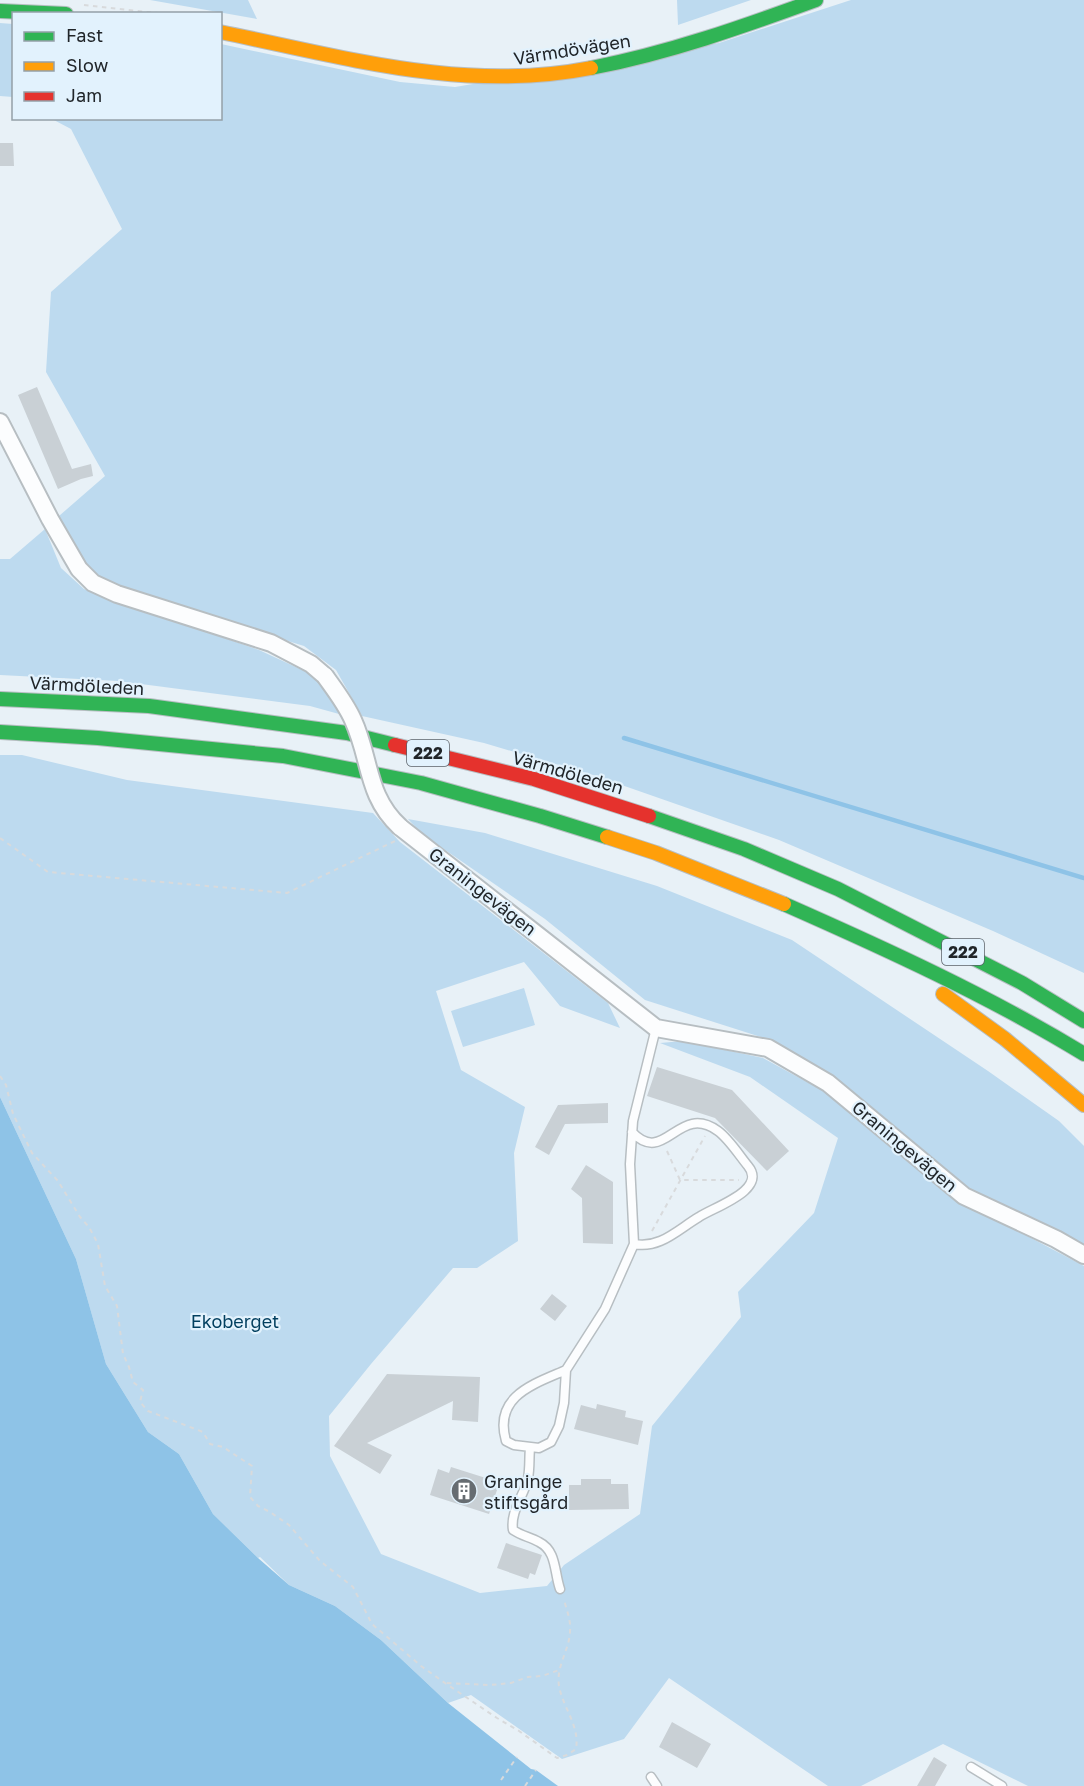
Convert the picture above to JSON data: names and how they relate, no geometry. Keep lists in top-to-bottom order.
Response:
{
  "streets": {
    "main road": ["Värmdövägen", "Värmdöleden", "222"],
    "street": ["Graningevägen"]
  },
  "parks": ["Ekoberget"],
  "places": {
    "building": ["Graninge stiftsgård"]
  },
  "legend": ["Fast", "Slow", "Jam"]
}
